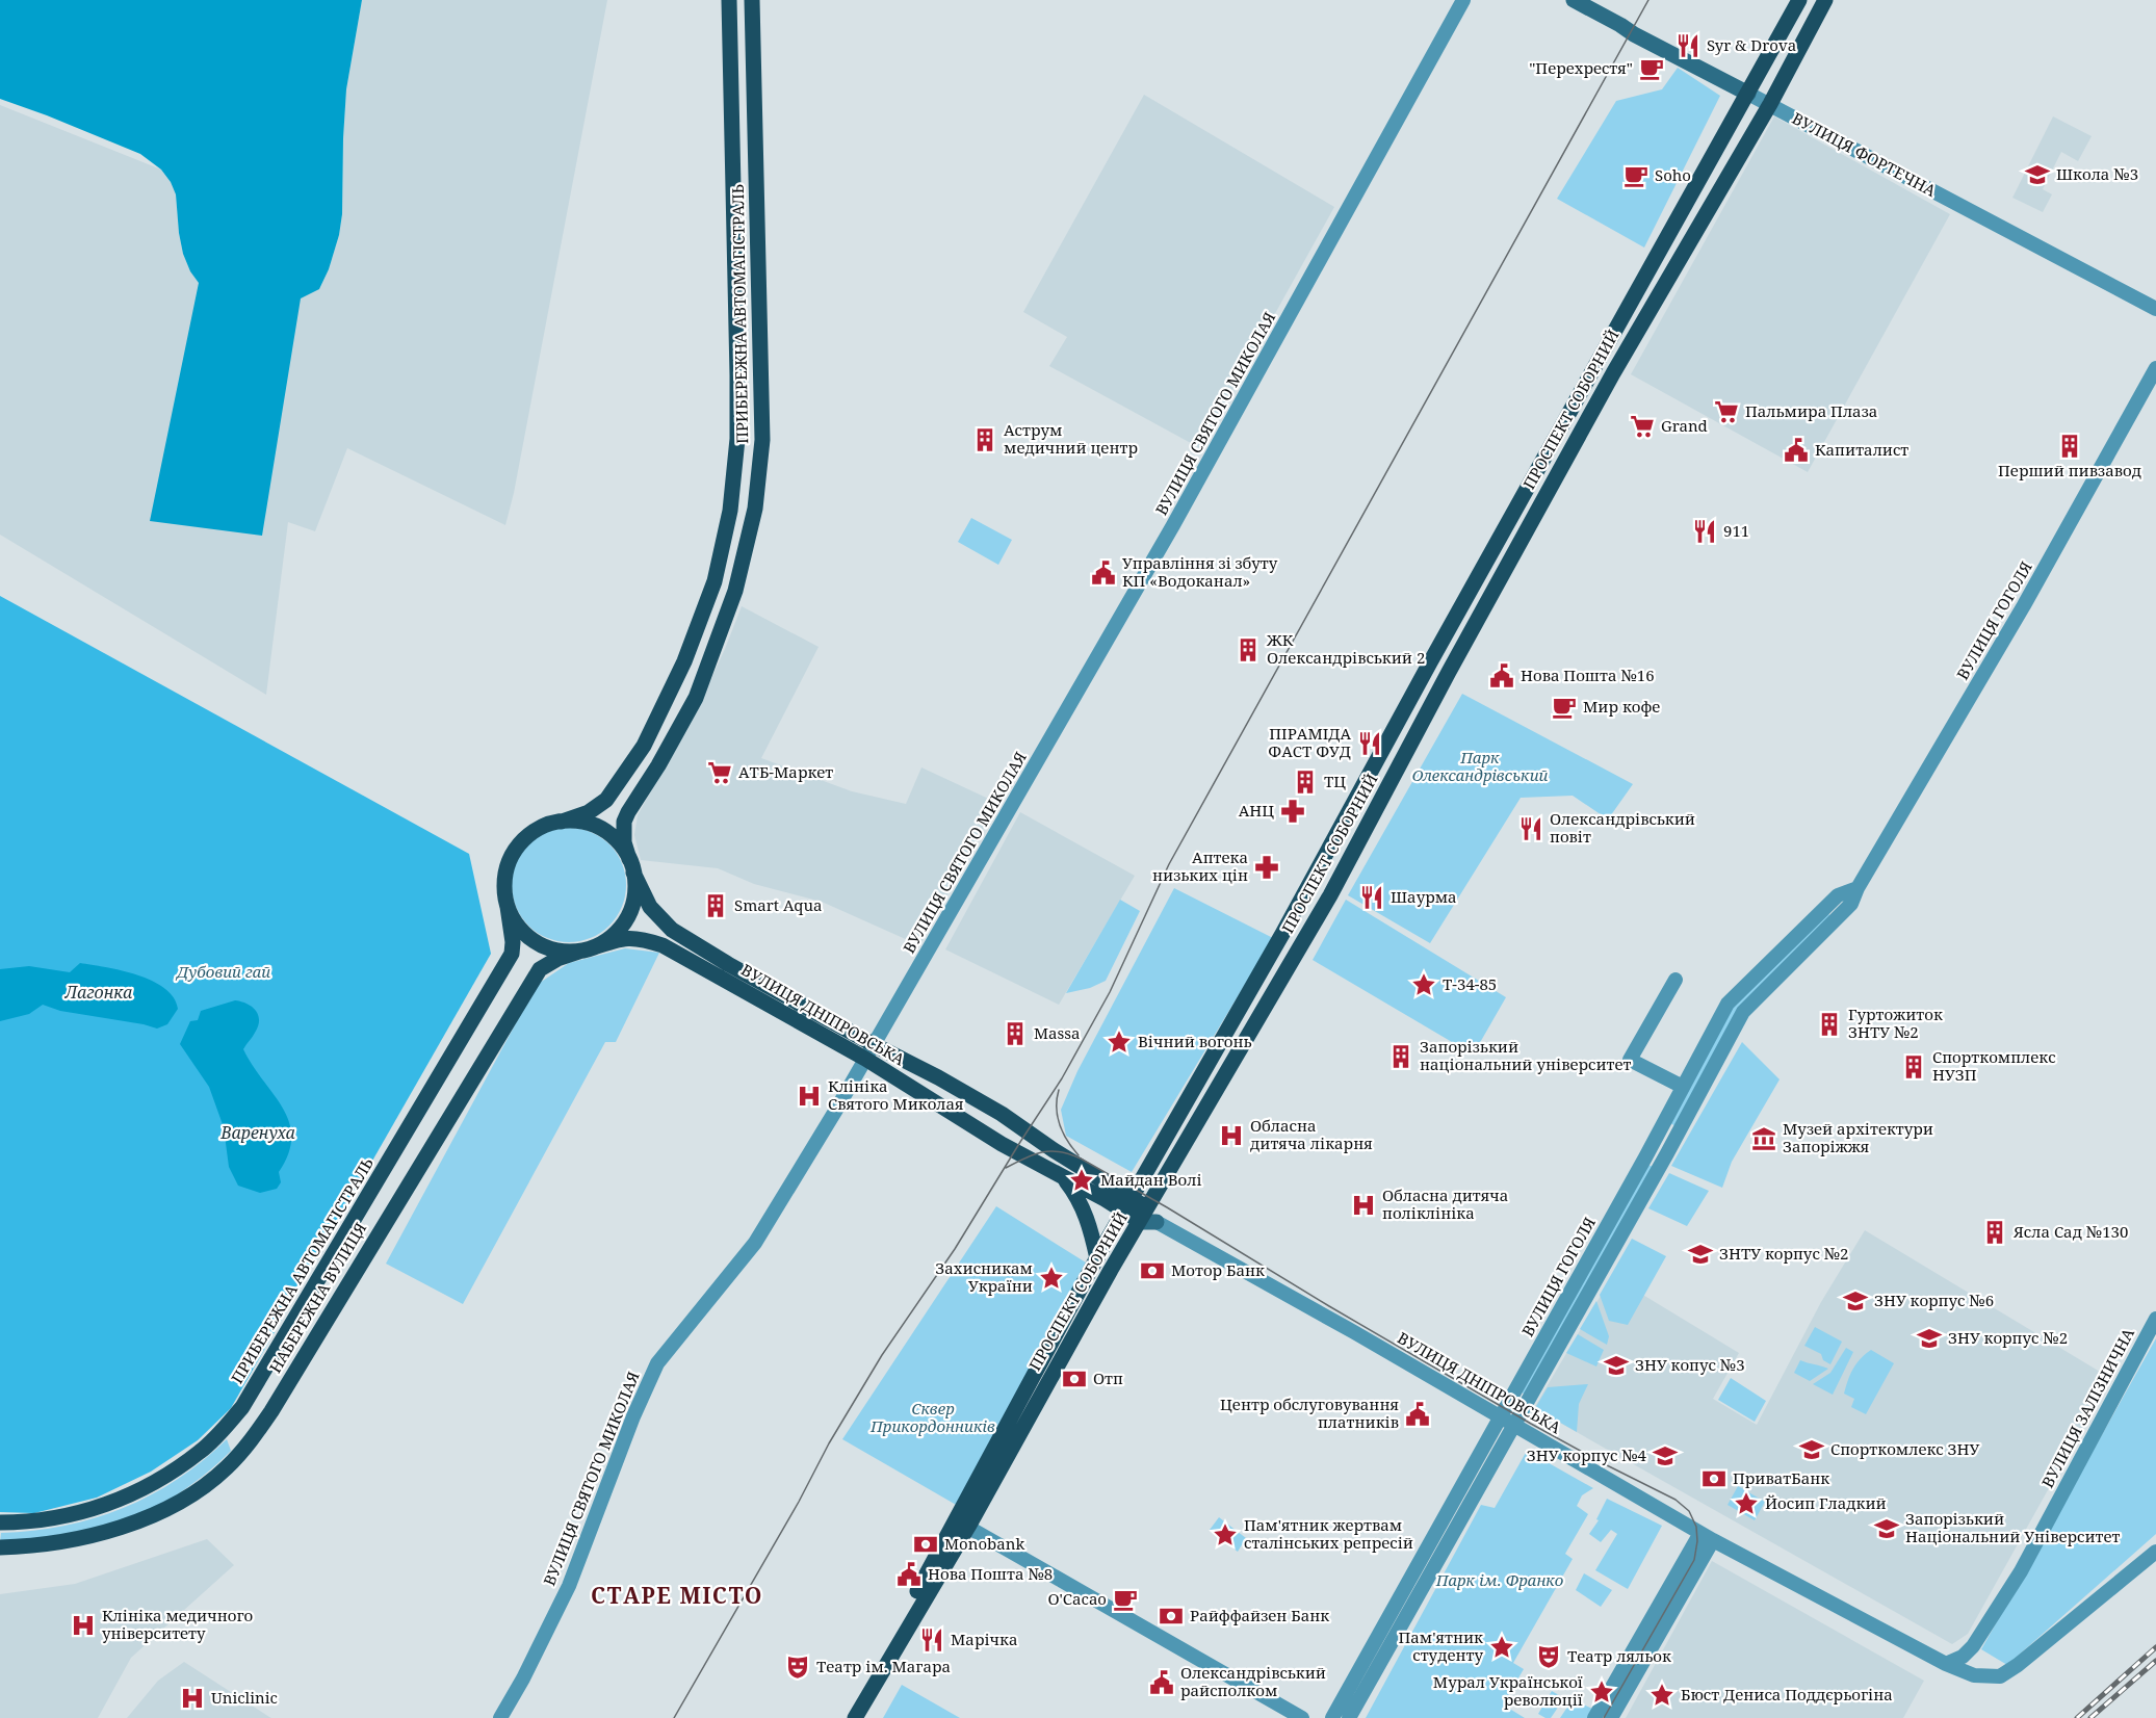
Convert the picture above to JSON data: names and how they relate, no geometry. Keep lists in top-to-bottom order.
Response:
{
  "streets": {
    "main road": [
      "ВУЛИЦЯ ФОРТЕЧНА",
      "ПРИБЕРЕЖНА АВТОМАГІСТРАЛЬ",
      "ПРОСПЕКТ СОБОРНИЙ",
      "ВУЛИЦЯ ДНІПРОВСЬКА",
      "НАБЕРЕЖНА ВУЛИЦЯ"
    ],
    "street": ["ВУЛИЦЯ СВЯТОГО МИКОЛАЯ", "ВУЛИЦЯ ГОГОЛЯ", "ВУЛИЦЯ ЗАЛІЗНИЧНА"]
  },
  "crossings": [
    ["ВУЛИЦЯ ФОРТЕЧНА", "ПРОСПЕКТ СОБОРНИЙ"],
    ["ПРИБЕРЕЖНА АВТОМАГІСТРАЛЬ", "ВУЛИЦЯ ДНІПРОВСЬКА"],
    ["ПРИБЕРЕЖНА АВТОМАГІСТРАЛЬ", "НАБЕРЕЖНА ВУЛИЦЯ"],
    ["ПРОСПЕКТ СОБОРНИЙ", "ВУЛИЦЯ ДНІПРОВСЬКА"],
    ["ВУЛИЦЯ СВЯТОГО МИКОЛАЯ", "ВУЛИЦЯ ДНІПРОВСЬКА"],
    ["ВУЛИЦЯ ГОГОЛЯ", "ВУЛИЦЯ ДНІПРОВСЬКА"],
    ["ВУЛИЦЯ ДНІПРОВСЬКА", "НАБЕРЕЖНА ВУЛИЦЯ"],
    ["ВУЛИЦЯ ДНІПРОВСЬКА", "ВУЛИЦЯ ЗАЛІЗНИЧНА"]
  ],
  "districts": ["СТАРЕ МІСТО"],
  "water": ["Лагонка", "Варенуха"],
  "parks": [
    "Парк Олександрівський",
    "Дубовий гай",
    "Сквер Прикордонників",
    "Парк ім. Франко"
  ],
  "places": {
    "restaurant": [
      "Syr & Drova",
      "911",
      "ПІРАМІДА ФАСТ ФУД",
      "Олександрівський повіт",
      "Шаурма",
      "Марічка"
    ],
    "cafe": [
      "\"Перехрестя\"",
      "Soho",
      "Мир кофе",
      "O'Cacao"
    ],
    "school or university": [
      "Школа №3",
      "ЗНТУ корпус №2",
      "ЗНУ корпус №6",
      "ЗНУ корпус №2",
      "ЗНУ копус №3",
      "Спорткомлекс ЗНУ",
      "ЗНУ корпус №4",
      "Запорізький Національний Університет"
    ],
    "supermarket": ["Пальмира Плаза", "Grand", "АТБ-Маркет"],
    "building": [
      "Аструм медичний центр",
      "Перший пивзавод",
      "ЖК Олександрівський 2",
      "ТЦ",
      "Smart Aqua",
      "Гуртожиток ЗНТУ №2",
      "Massa",
      "Запорізький національний університет",
      "Спорткомплекс НУЗП",
      "Ясла Сад №130"
    ],
    "public building": [
      "Капиталист",
      "Управлiння зi збуту КП «Водоканал»",
      "Нова Пошта №16",
      "Центр обслуговування платників",
      "Нова Пошта №8",
      "Олександрівський райсполком"
    ],
    "pharmacy": ["АНЦ", "Аптека низьких цін"],
    "place": [
      "Т-34-85",
      "Вічний вогонь",
      "Майдан Волі",
      "Захисникам України",
      "Йосип Гладкий",
      "Пам'ятник жертвам сталінських репресій",
      "Пам'ятник студенту",
      "Мурал Української революції",
      "Бюст Дениса Поддєрьогіна"
    ],
    "hospital": [
      "Клініка Святого Миколая",
      "Обласна дитяча лікарня",
      "Обласна дитяча поліклініка",
      "Клініка медичного університету",
      "Uniclinic"
    ],
    "museum": ["Музей архітектури Запоріжжя"],
    "bank": [
      "Мотор Банк",
      "Отп",
      "ПриватБанк",
      "Monobank",
      "Райффайзен Банк"
    ],
    "theatre": ["Театр ляльок", "Театр ім. Магара"]
  }
}
